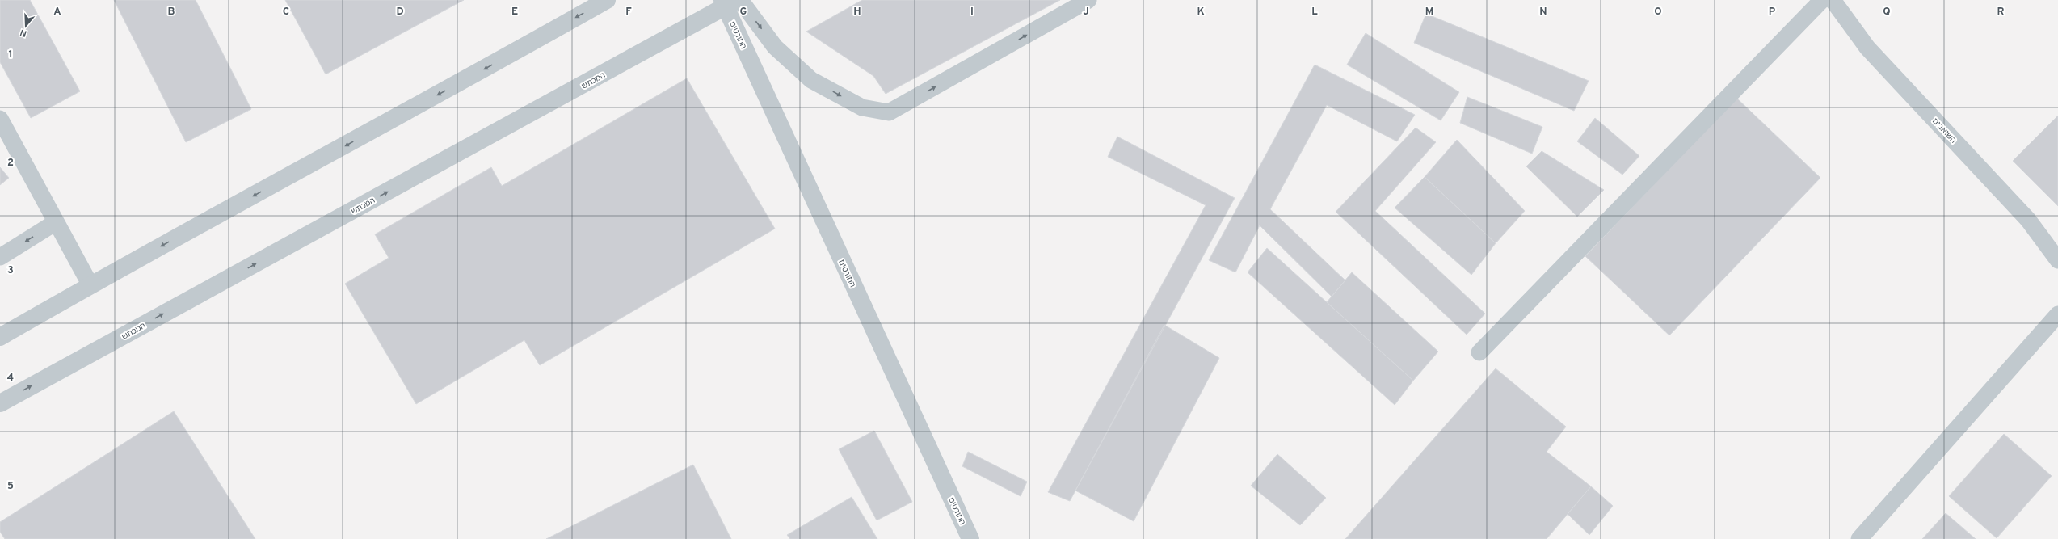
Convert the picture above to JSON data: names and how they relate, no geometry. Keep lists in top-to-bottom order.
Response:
{
  "streets": {
    "street": ["החורטים", "המכתש"],
    "lane": ["השואבים"]
  },
  "crossings": [
    ["החורטים", "המכתש"]
  ],
  "north": "bottom",
  "grid": {
    "columns": [
      "A",
      "B",
      "C",
      "D",
      "E",
      "F",
      "G",
      "H",
      "I",
      "J",
      "K",
      "L",
      "M",
      "N",
      "O",
      "P",
      "Q",
      "R"
    ],
    "rows": [
      "1",
      "2",
      "3",
      "4",
      "5"
    ]
  }
}
